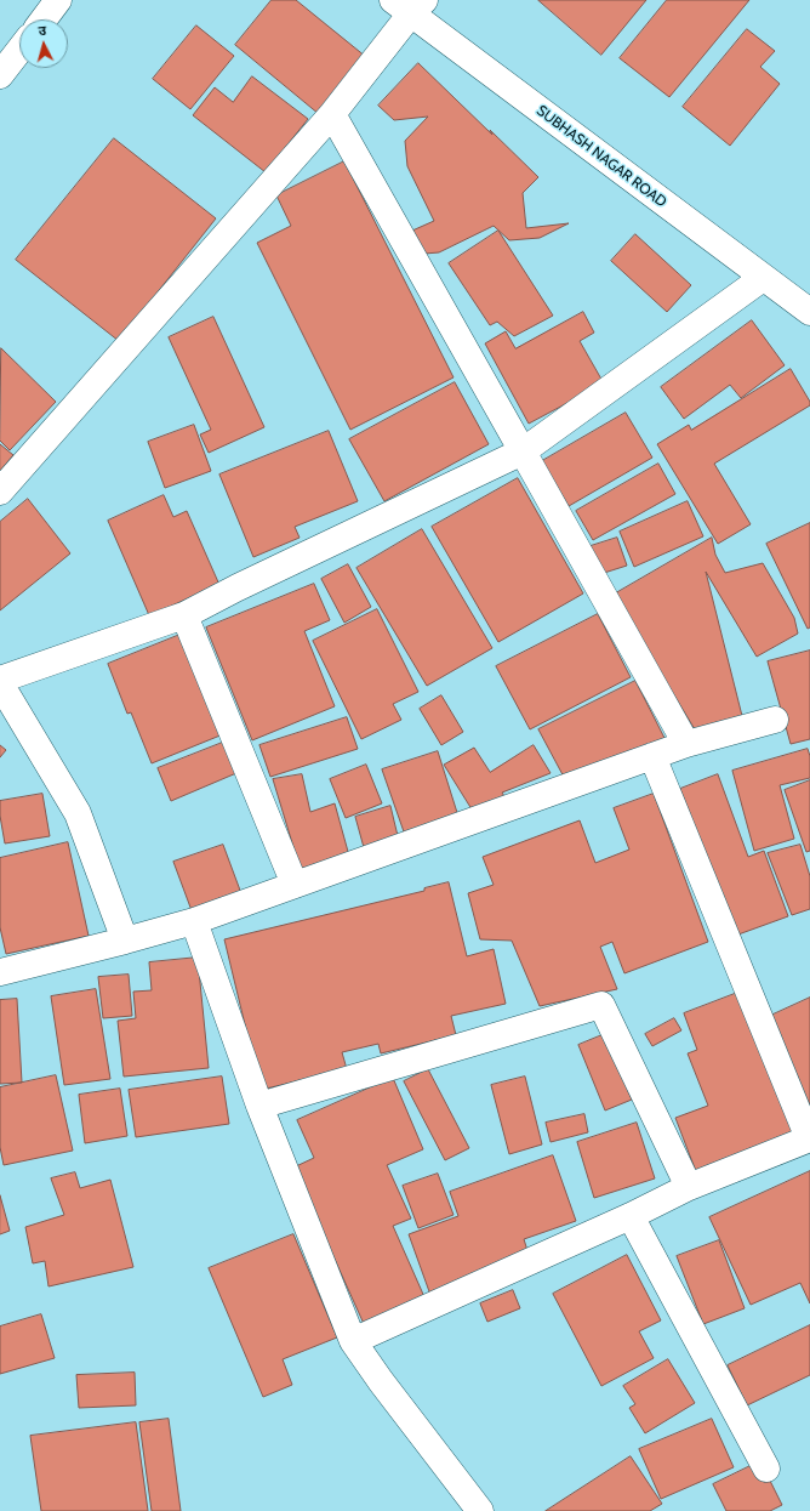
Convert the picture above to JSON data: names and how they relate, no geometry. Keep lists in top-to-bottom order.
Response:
{
  "streets": {
    "street": ["SUBHASH NAGAR ROAD"]
  },
  "north": "top"
}
